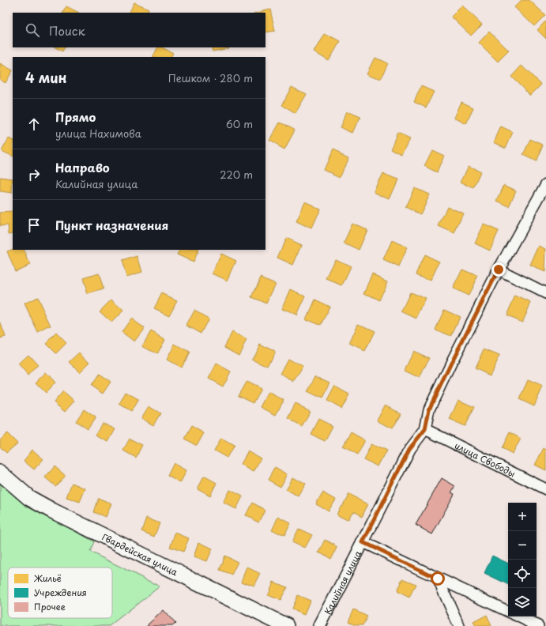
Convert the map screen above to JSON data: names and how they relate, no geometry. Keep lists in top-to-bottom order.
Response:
{
  "streets": {
    "main road": ["Гвардейская улица"],
    "street": ["улица Свободы", "Калийная улица"]
  },
  "crossings": [
    ["улица Свободы", "Калийная улица"]
  ],
  "legend": ["Жильё", "Учреждения", "Прочее"],
  "page": {
    "search": "Поиск",
    "heading": ["4 мин", "Пешком · 280 m"],
    "list": [
      ["Прямо", "улица Нахимова", "60 m"],
      ["Направо", "Калийная улица", "220 m"],
      "Пункт назначения"
    ],
    "map_buttons": ["+", "−"]
  }
}
